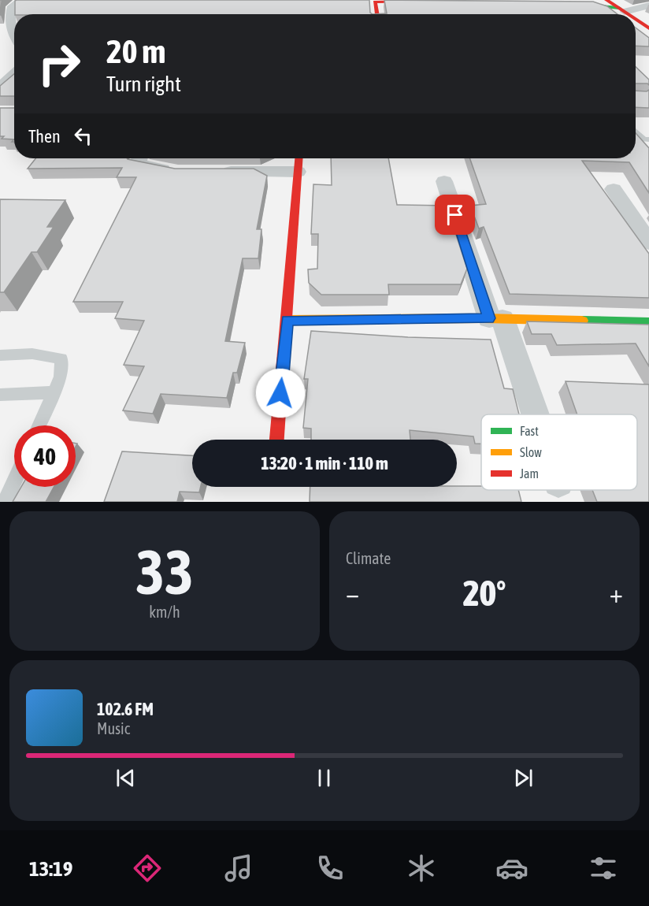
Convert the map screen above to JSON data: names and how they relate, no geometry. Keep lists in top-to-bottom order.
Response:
{
  "legend": ["Fast", "Slow", "Jam"],
  "page": {
    "turn": ["20 m", "Turn right"],
    "then": "Then",
    "limit": "40",
    "trip": "13:20 · 1 min · 110 m",
    "tile": [
      ["33", "km/h"],
      "Climate"
    ],
    "heat": ["−", "20°", "+"],
    "song": ["102.6 FM", "Music"],
    "tabs": "13:19"
  }
}
